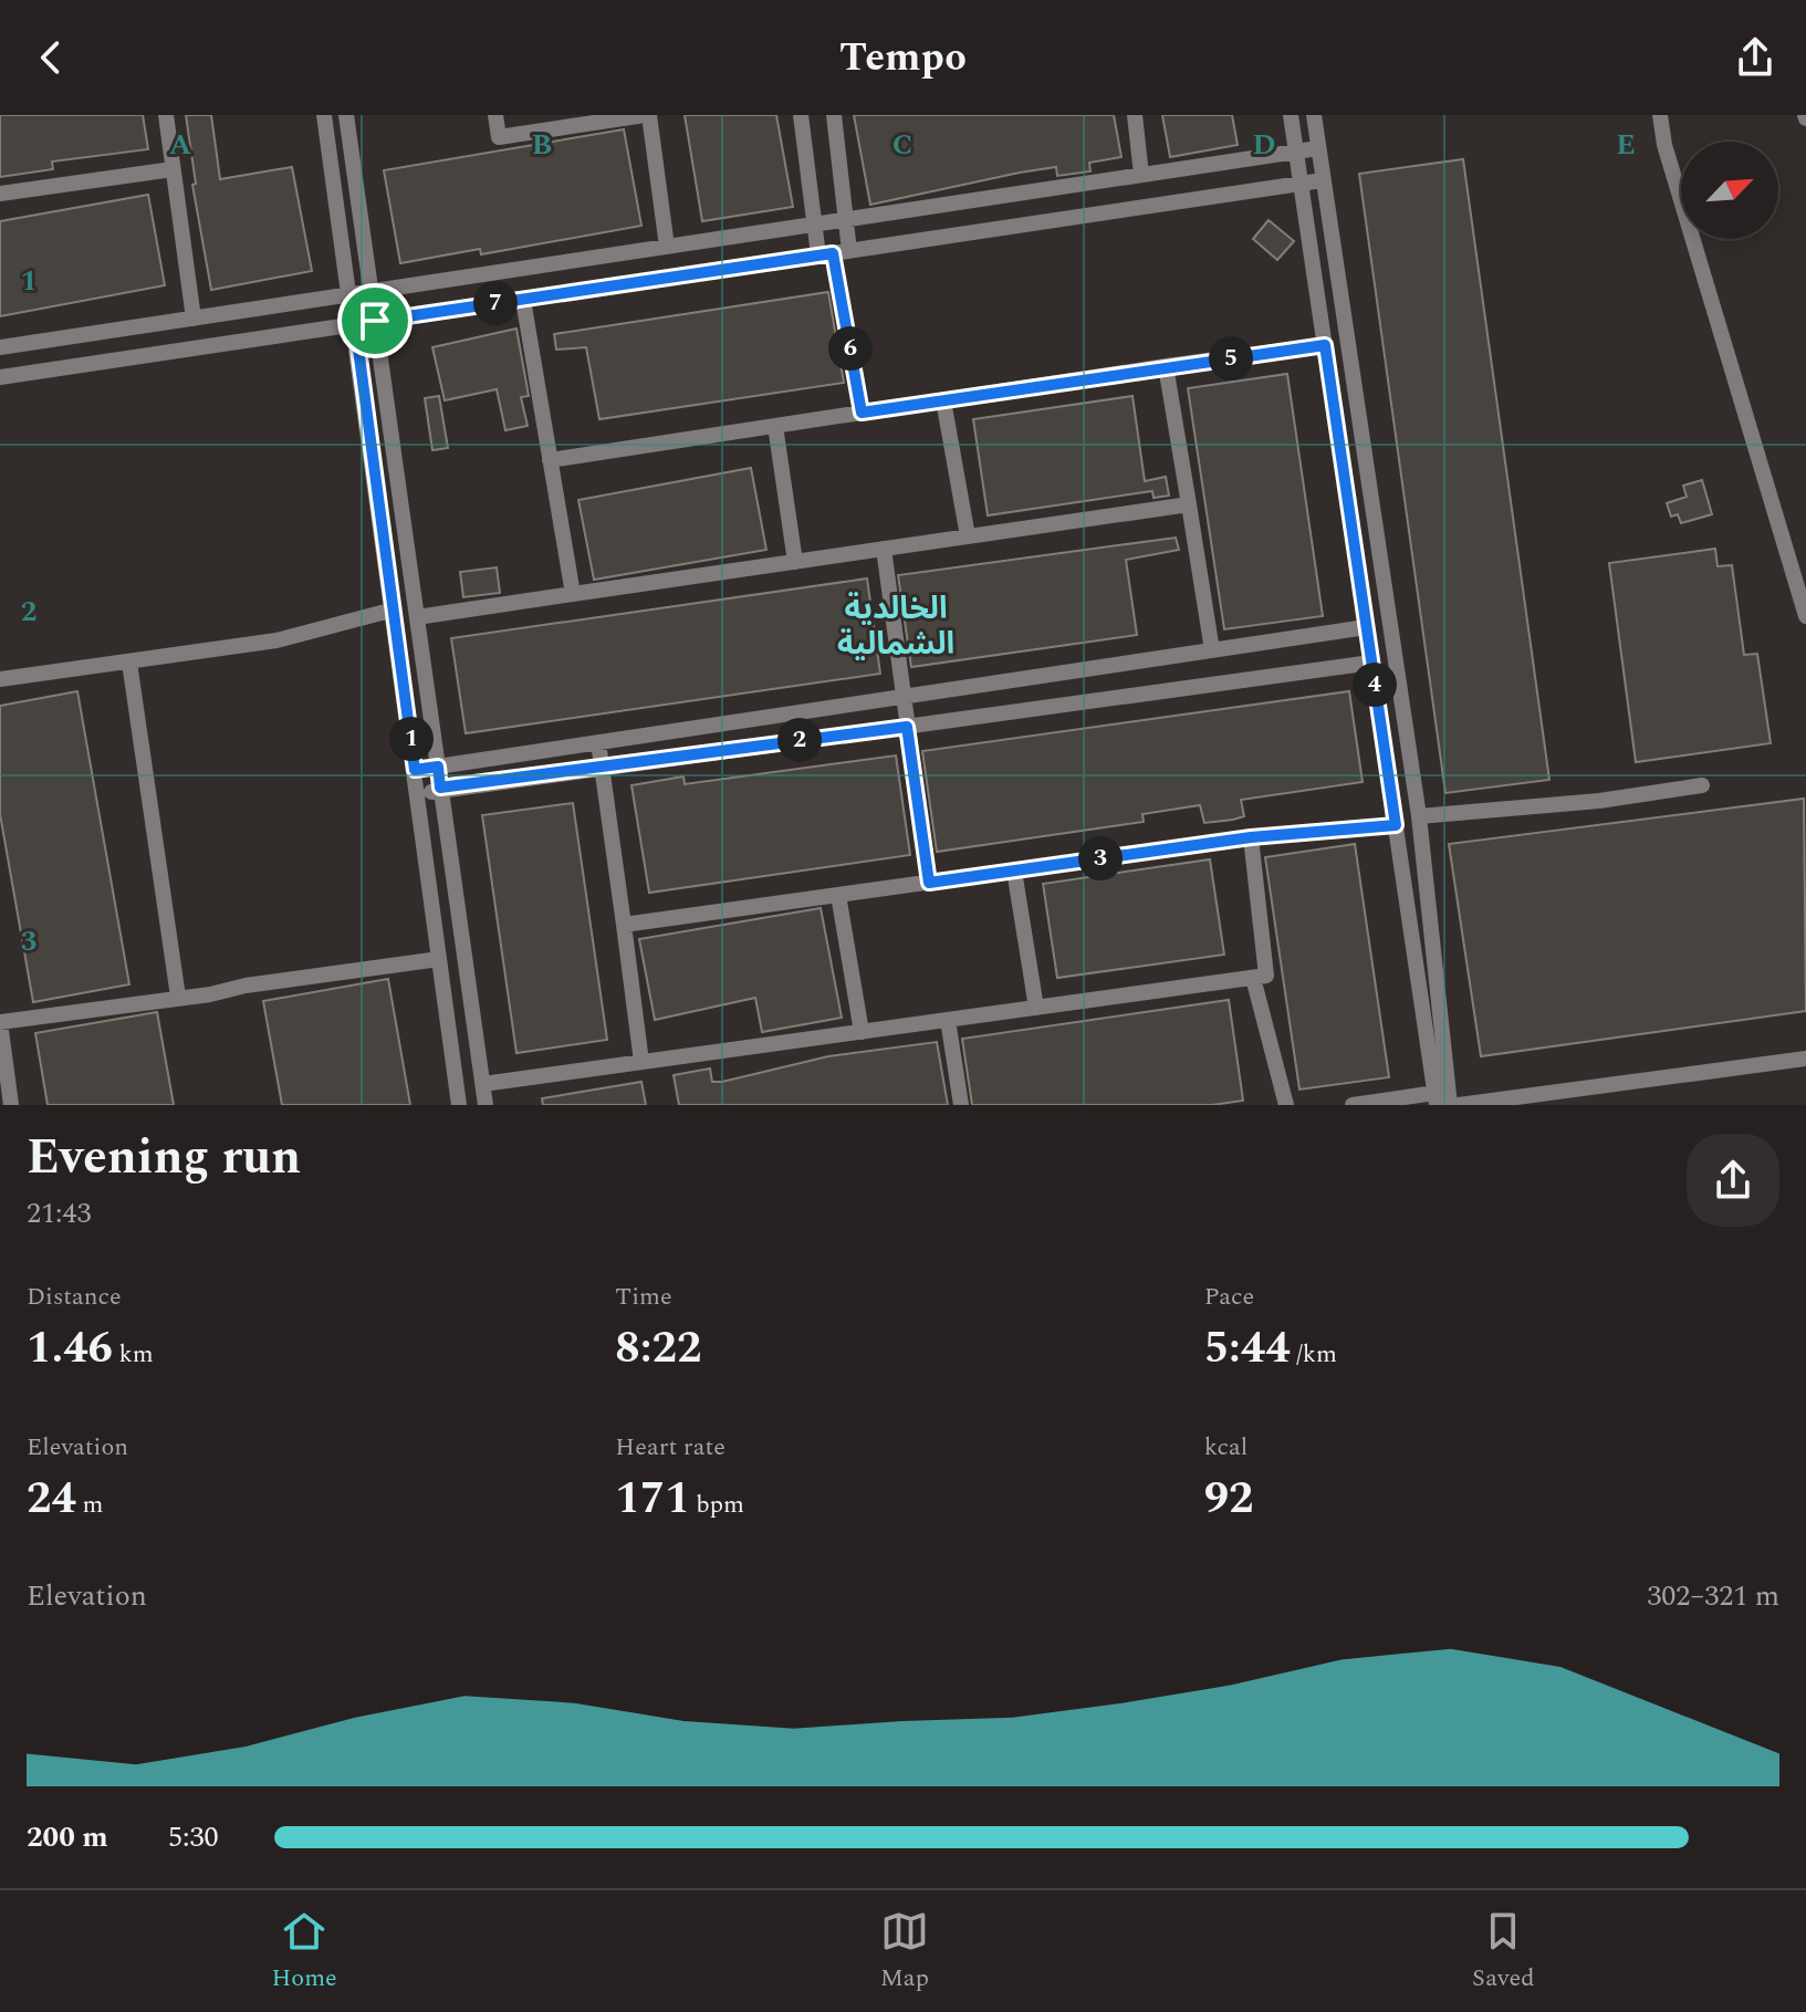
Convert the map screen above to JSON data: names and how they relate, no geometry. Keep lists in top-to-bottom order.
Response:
{
  "districts": ["الخالدية الشمالية"],
  "north": "top right",
  "page": {
    "header": "Tempo",
    "pins": [
      "7",
      "6",
      "5",
      "4",
      "1",
      "2",
      "3"
    ],
    "heading": ["Evening run", "21:43"],
    "stats": [
      ["Distance", "1.46 km"],
      ["Time", "8:22"],
      ["Pace", "5:44 /km"],
      ["Elevation", "24 m"],
      ["Heart rate", "171 bpm"],
      ["kcal", "92"]
    ],
    "chart": ["Elevation", "302–321 m"],
    "list": [
      {
        "name": "200 m",
        "note": "5:30"
      }
    ],
    "tabs": ["Home", "Map", "Saved"]
  },
  "grid": {
    "columns": [
      "A",
      "B",
      "C",
      "D",
      "E"
    ],
    "rows": ["1", "2", "3"]
  }
}
